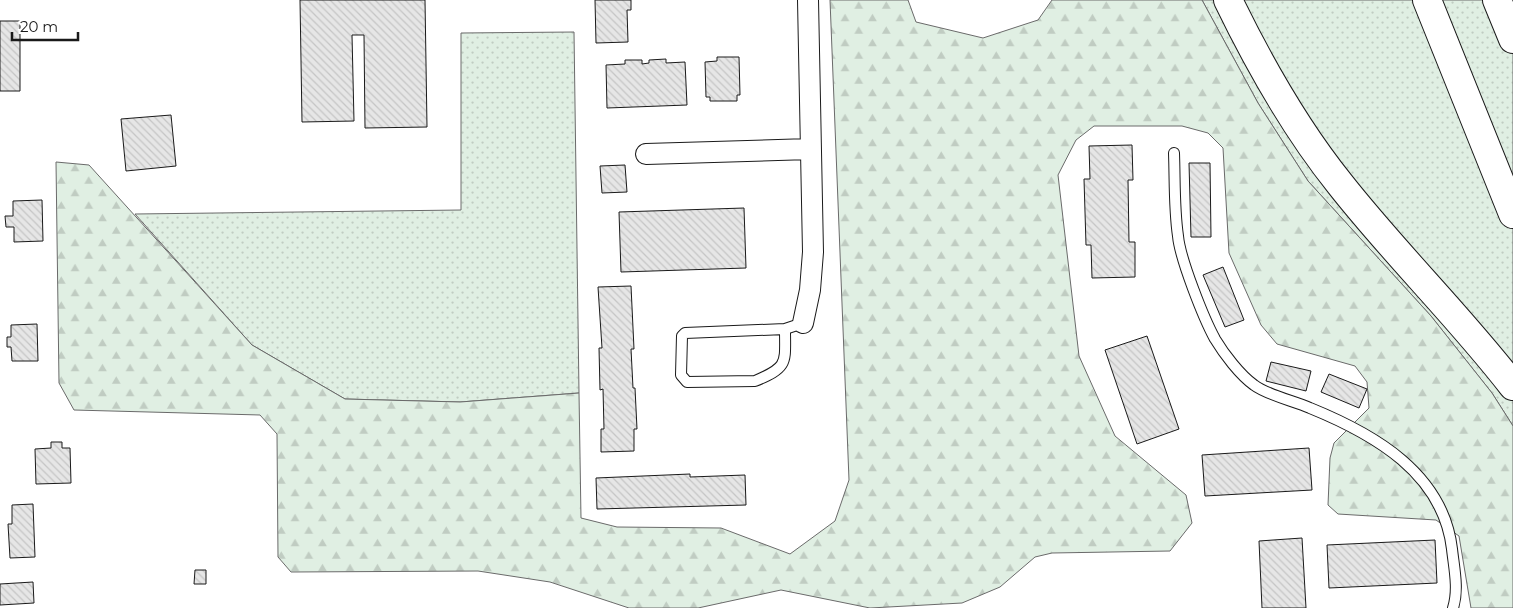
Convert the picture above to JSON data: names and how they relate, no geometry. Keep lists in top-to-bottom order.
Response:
{
  "scale_bar": "20 m"
}
